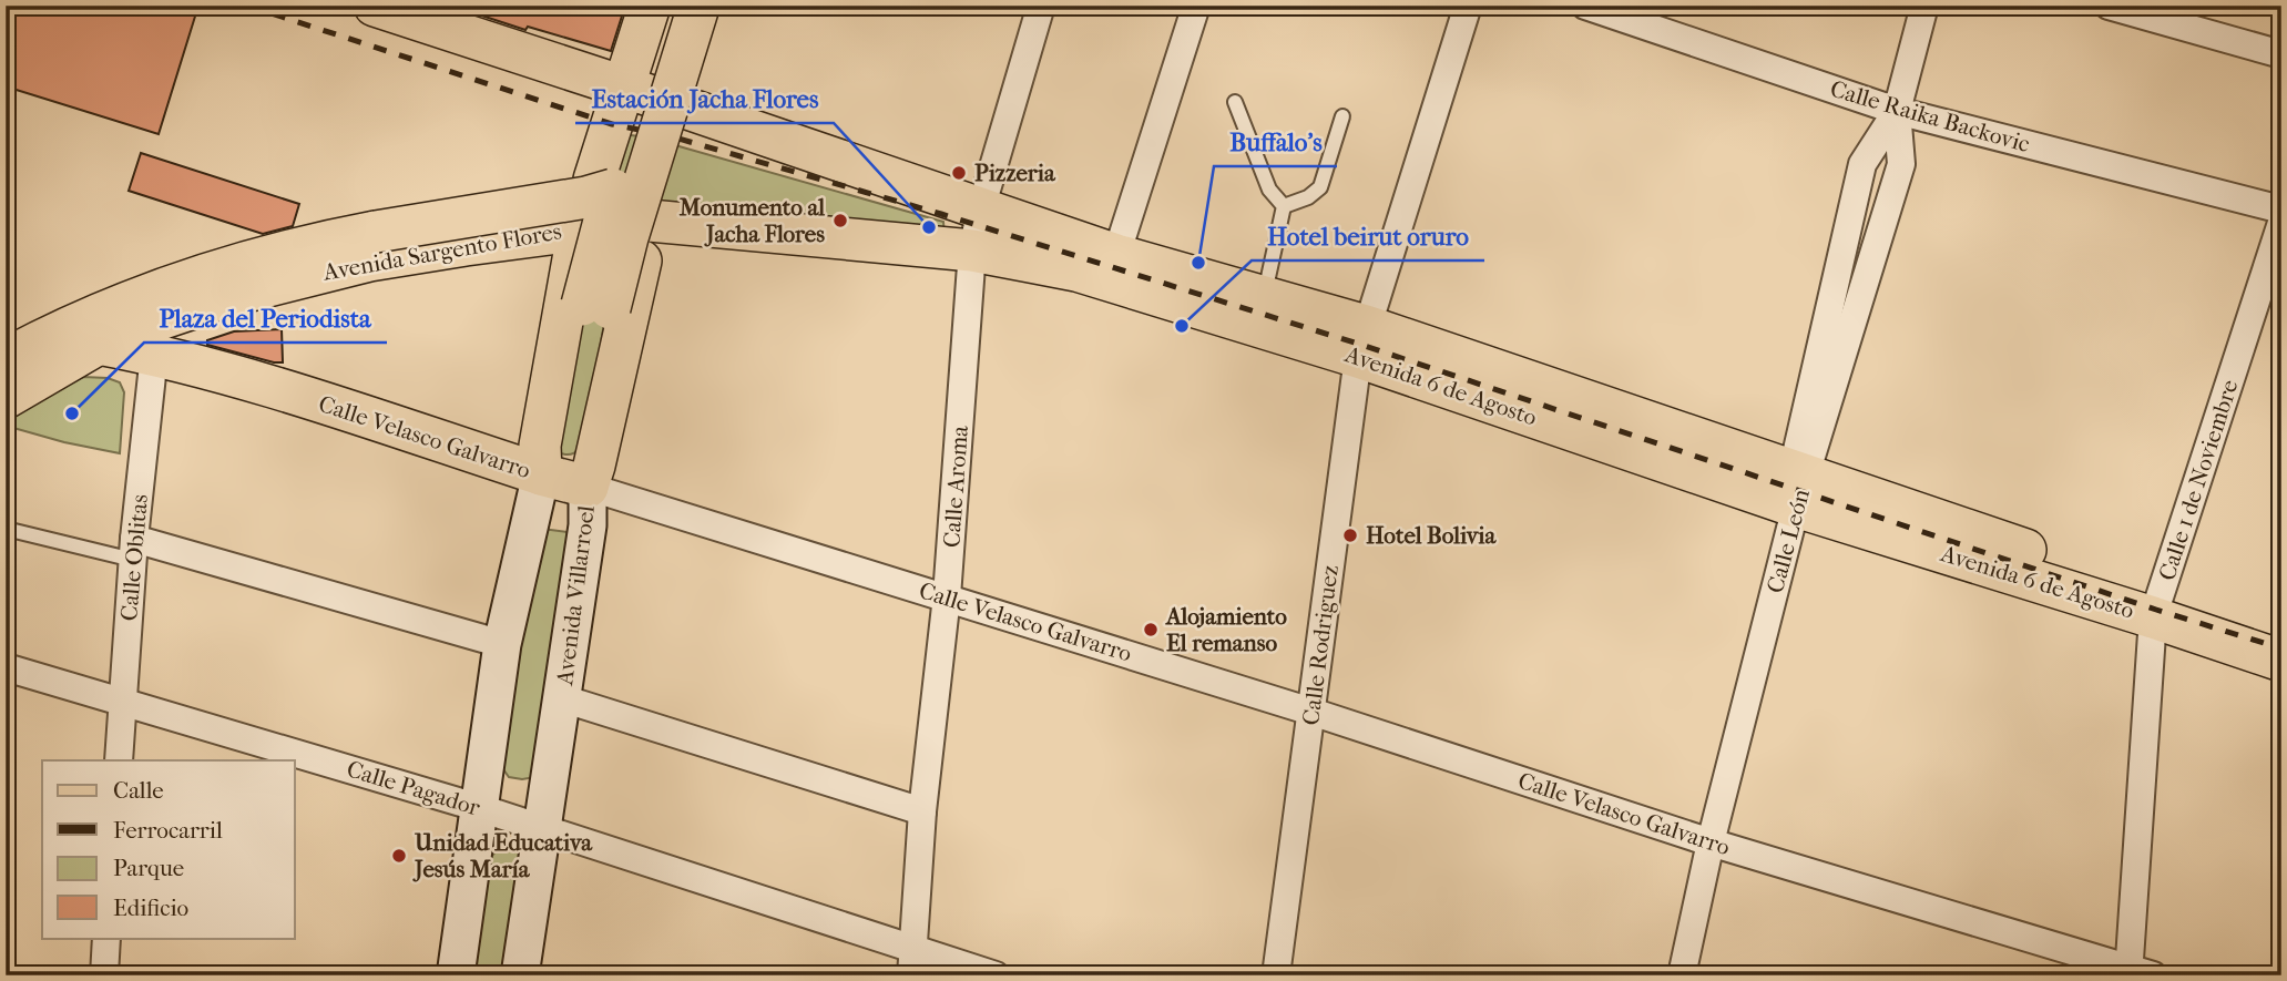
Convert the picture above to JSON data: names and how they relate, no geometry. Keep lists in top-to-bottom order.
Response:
{
  "streets": {
    "main road": [
      "Avenida Sargento Flores",
      "Avenida 6 de Agosto",
      "Calle Velasco Galvarro",
      "Avenida Villarroel"
    ],
    "street": [
      "Calle Raika Backovic",
      "Calle 1 de Noviembre",
      "Calle Aroma",
      "Calle León",
      "Calle Oblitas",
      "Calle Rodriguez",
      "Calle Pagador"
    ]
  },
  "crossings": [
    ["Calle Raika Backovic", "Calle León"],
    ["Avenida Sargento Flores", "Avenida 6 de Agosto"],
    ["Avenida Sargento Flores", "Calle Velasco Galvarro"],
    ["Avenida Sargento Flores", "Avenida Villarroel"],
    ["Avenida 6 de Agosto", "Calle 1 de Noviembre"],
    ["Avenida 6 de Agosto", "Calle Aroma"],
    ["Avenida 6 de Agosto", "Calle León"],
    ["Avenida 6 de Agosto", "Avenida Villarroel"],
    ["Avenida 6 de Agosto", "Calle Rodriguez"],
    ["Calle Velasco Galvarro", "Calle 1 de Noviembre"],
    ["Calle Velasco Galvarro", "Calle Aroma"],
    ["Calle Velasco Galvarro", "Calle León"],
    ["Calle Velasco Galvarro", "Calle Oblitas"],
    ["Calle Velasco Galvarro", "Avenida Villarroel"],
    ["Calle Velasco Galvarro", "Calle Rodriguez"],
    ["Calle Aroma", "Calle Pagador"],
    ["Calle Oblitas", "Calle Pagador"],
    ["Avenida Villarroel", "Calle Pagador"]
  ],
  "places": [
    "Pizzeria",
    "Monumento al Jacha Flores",
    "Estación Jacha Flores",
    "Buffalo's",
    "Hotel beirut oruro",
    "Plaza del Periodista",
    "Hotel Bolivia",
    "Alojamiento El remanso",
    "Unidad Educativa Jesús María"
  ],
  "legend": [
    "Calle",
    "Ferrocarril",
    "Parque",
    "Edificio"
  ]
}
